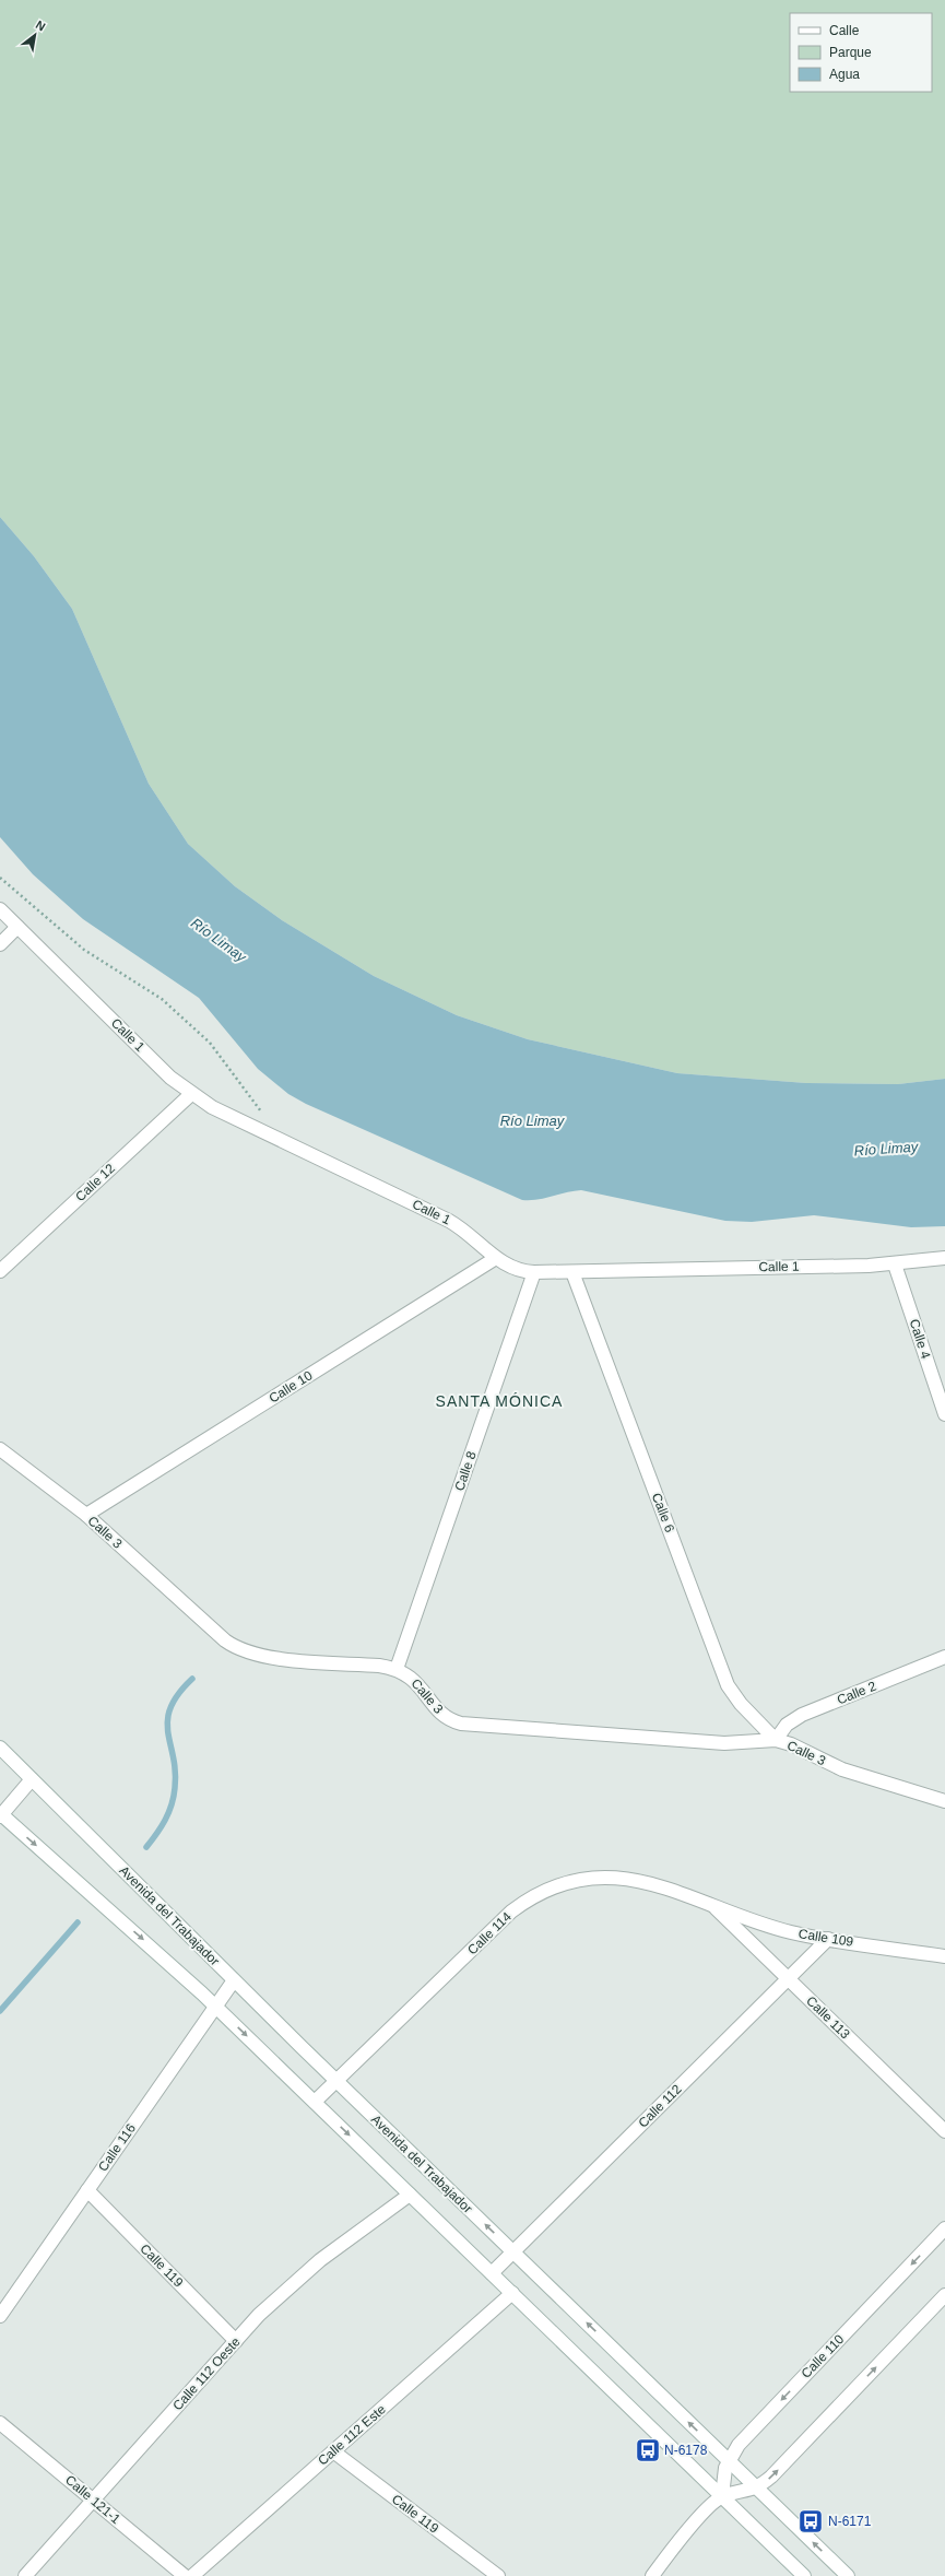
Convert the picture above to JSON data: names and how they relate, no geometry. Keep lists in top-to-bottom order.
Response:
{
  "streets": {
    "street": [
      "Calle 1",
      "Calle 12",
      "Calle 4",
      "Calle 10",
      "Calle 8",
      "Calle 6",
      "Calle 3",
      "Calle 2",
      "Avenida del Trabajador",
      "Calle 114",
      "Calle 109",
      "Calle 113",
      "Calle 112",
      "Calle 116",
      "Calle 119",
      "Calle 110",
      "Calle 112 Oeste",
      "Calle 112 Este",
      "Calle 121-1"
    ]
  },
  "crossings": [
    ["Calle 1", "Calle 12"],
    ["Calle 1", "Calle 4"],
    ["Calle 1", "Calle 10"],
    ["Calle 1", "Calle 8"],
    ["Calle 1", "Calle 6"],
    ["Calle 10", "Calle 3"],
    ["Calle 8", "Calle 3"],
    ["Calle 6", "Calle 3"],
    ["Calle 6", "Calle 2"],
    ["Calle 3", "Calle 2"],
    ["Avenida del Trabajador", "Calle 114"],
    ["Avenida del Trabajador", "Calle 112"],
    ["Avenida del Trabajador", "Calle 116"],
    ["Avenida del Trabajador", "Calle 110"],
    ["Calle 114", "Calle 109"],
    ["Calle 114", "Calle 113"],
    ["Calle 109", "Calle 113"],
    ["Calle 109", "Calle 112"],
    ["Calle 113", "Calle 112"],
    ["Calle 116", "Calle 119"],
    ["Calle 119", "Calle 112 Oeste"],
    ["Calle 119", "Calle 112 Este"],
    ["Calle 112 Oeste", "Calle 121-1"]
  ],
  "districts": ["SANTA MÓNICA"],
  "water": ["Río Limay"],
  "places": {
    "bus stop": ["N-6178", "N-6171"]
  },
  "legend": ["Calle", "Parque", "Agua"],
  "north": "top right"
}
